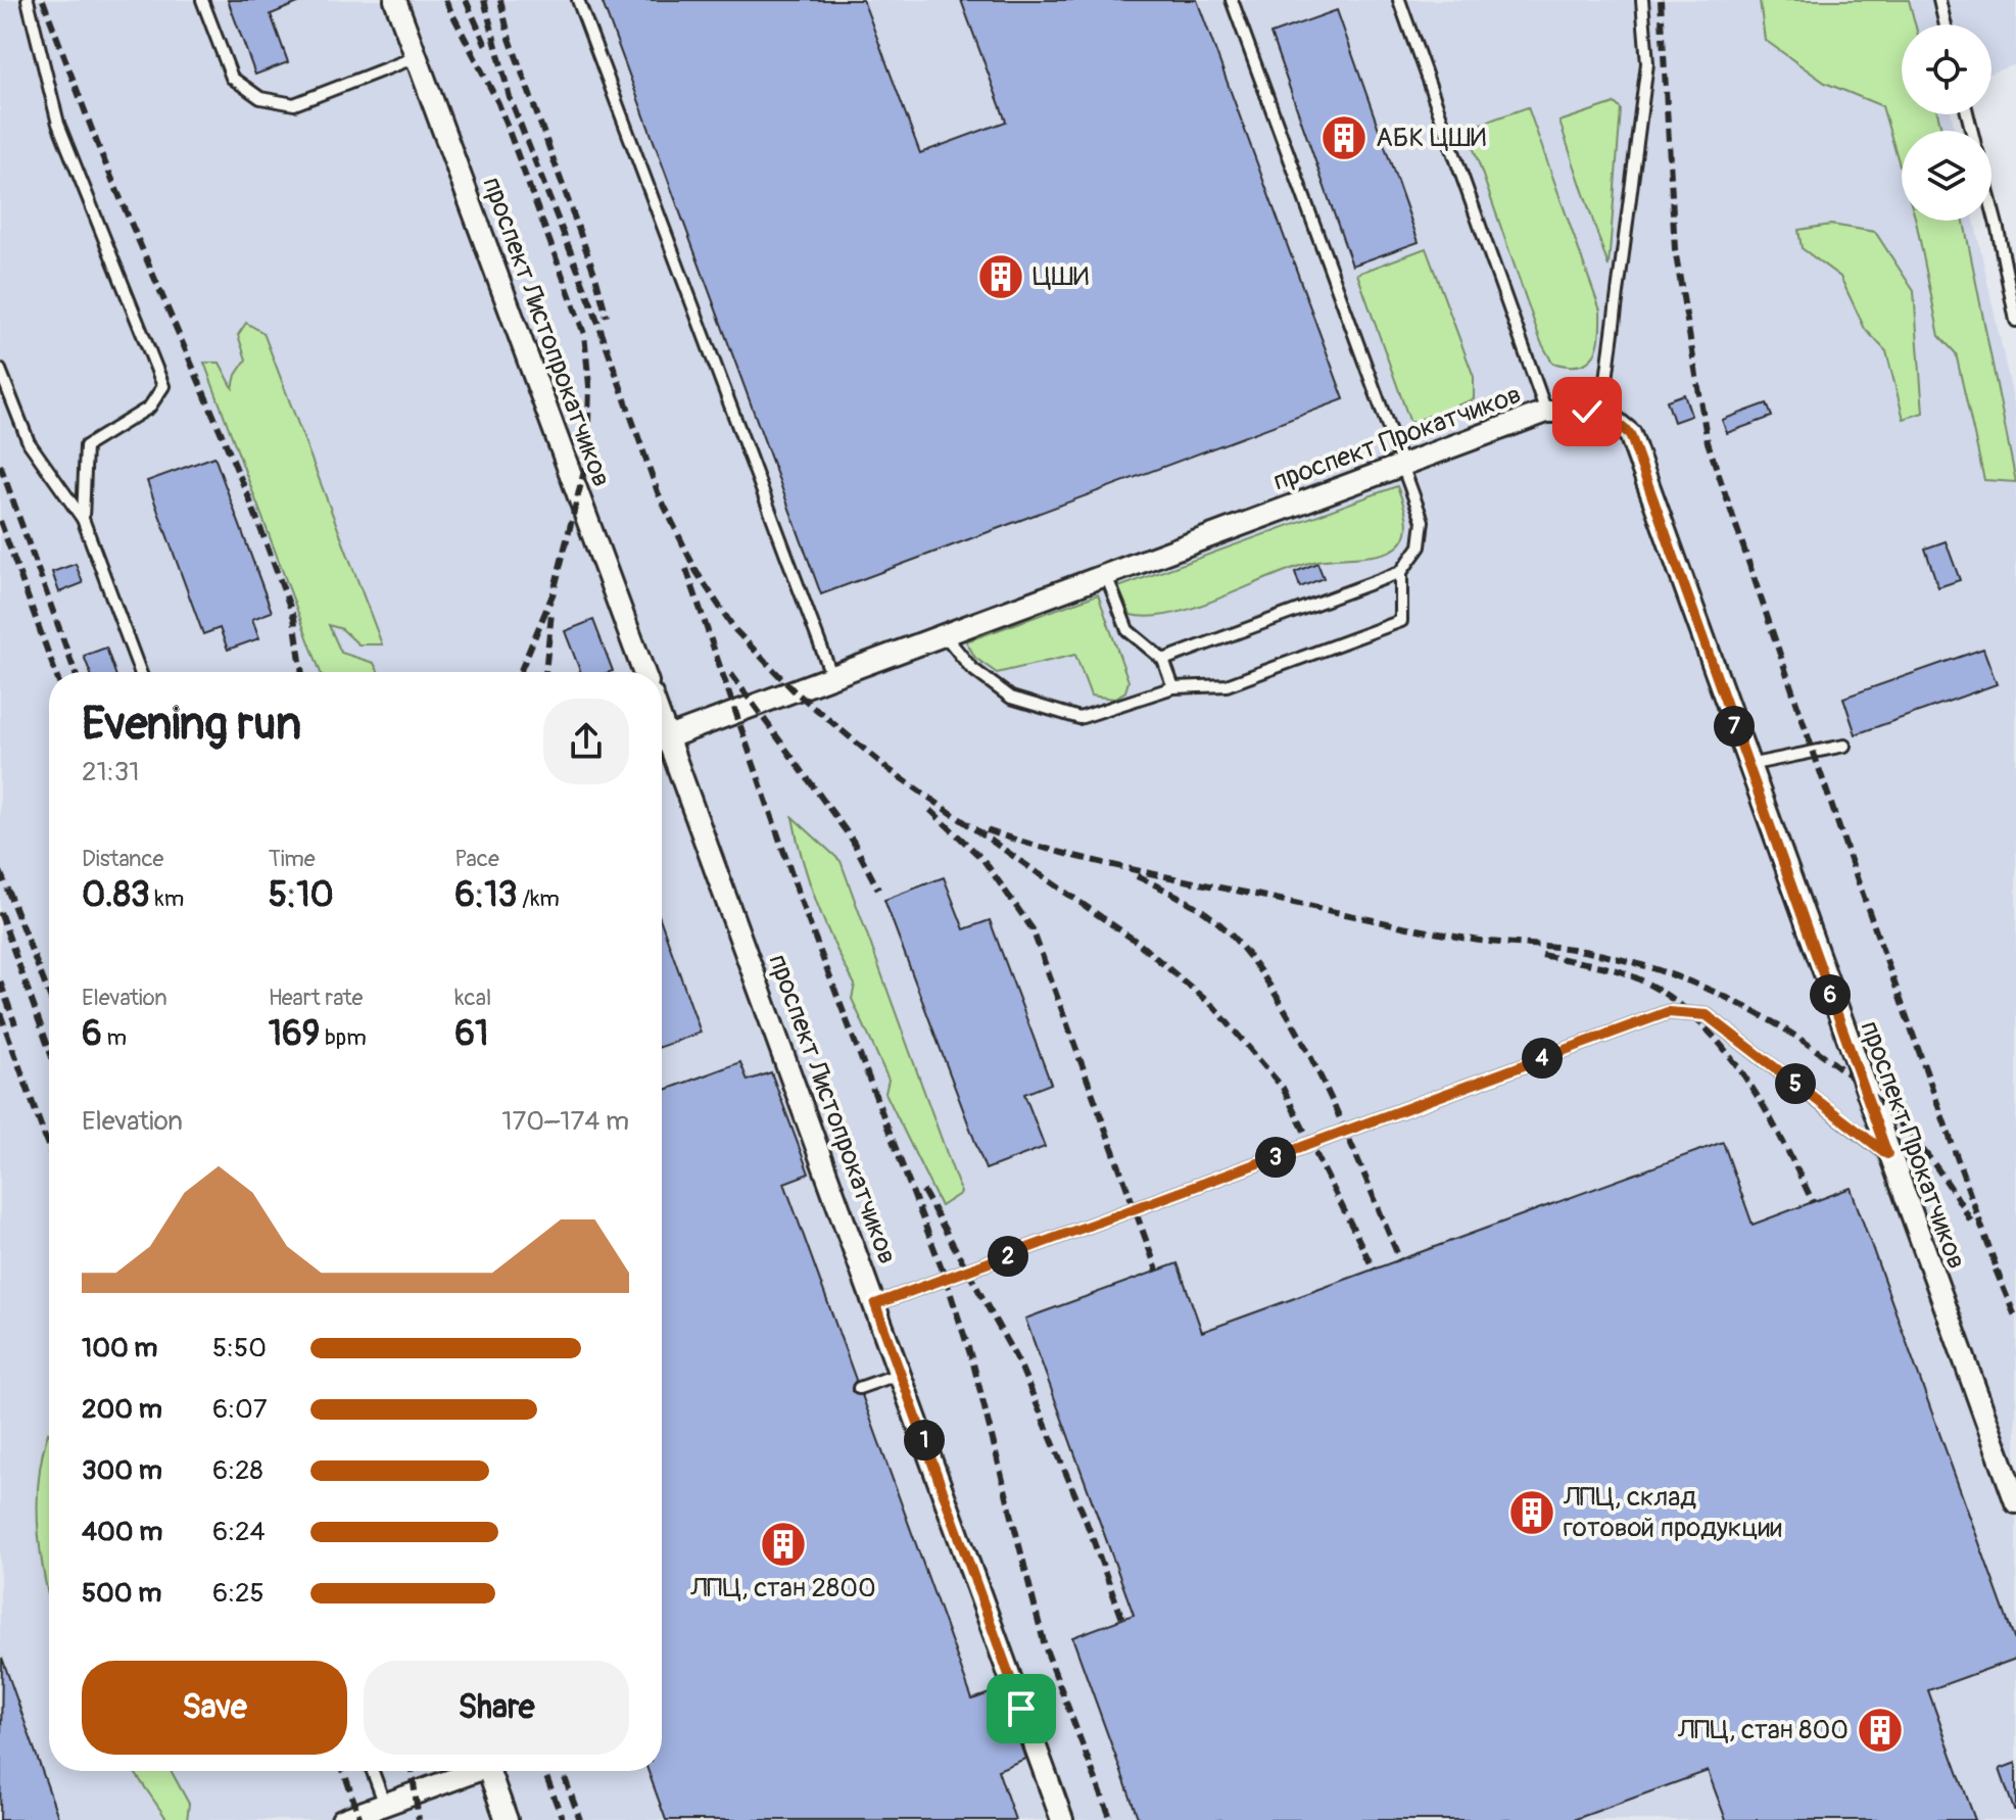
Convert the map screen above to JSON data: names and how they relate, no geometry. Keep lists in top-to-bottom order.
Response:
{
  "streets": {
    "street": ["проспект Листопрокатчиков", "проспект Прокатчиков"]
  },
  "places": {
    "building": [
      "АБК ЦШИ",
      "ЦШИ",
      "ЛПЦ, склад готовой продукции",
      "ЛПЦ, стан 2800",
      "ЛПЦ, стан 800"
    ]
  },
  "page": {
    "heading": ["Evening run", "21:31"],
    "pins": [
      "7",
      "6",
      "4",
      "5",
      "3",
      "2",
      "1"
    ],
    "stats": [
      ["Distance", "0.83 km"],
      ["Time", "5:10"],
      ["Pace", "6:13 /km"],
      ["Elevation", "6 m"],
      ["Heart rate", "169 bpm"],
      ["kcal", "61"]
    ],
    "chart": ["Elevation", "170–174 m"],
    "list": [
      {
        "name": "100 m",
        "note": "5:50"
      },
      {
        "name": "200 m",
        "note": "6:07"
      },
      {
        "name": "300 m",
        "note": "6:28"
      },
      {
        "name": "400 m",
        "note": "6:24"
      },
      {
        "name": "500 m",
        "note": "6:25"
      }
    ],
    "buttons": ["Save", "Share"]
  }
}
